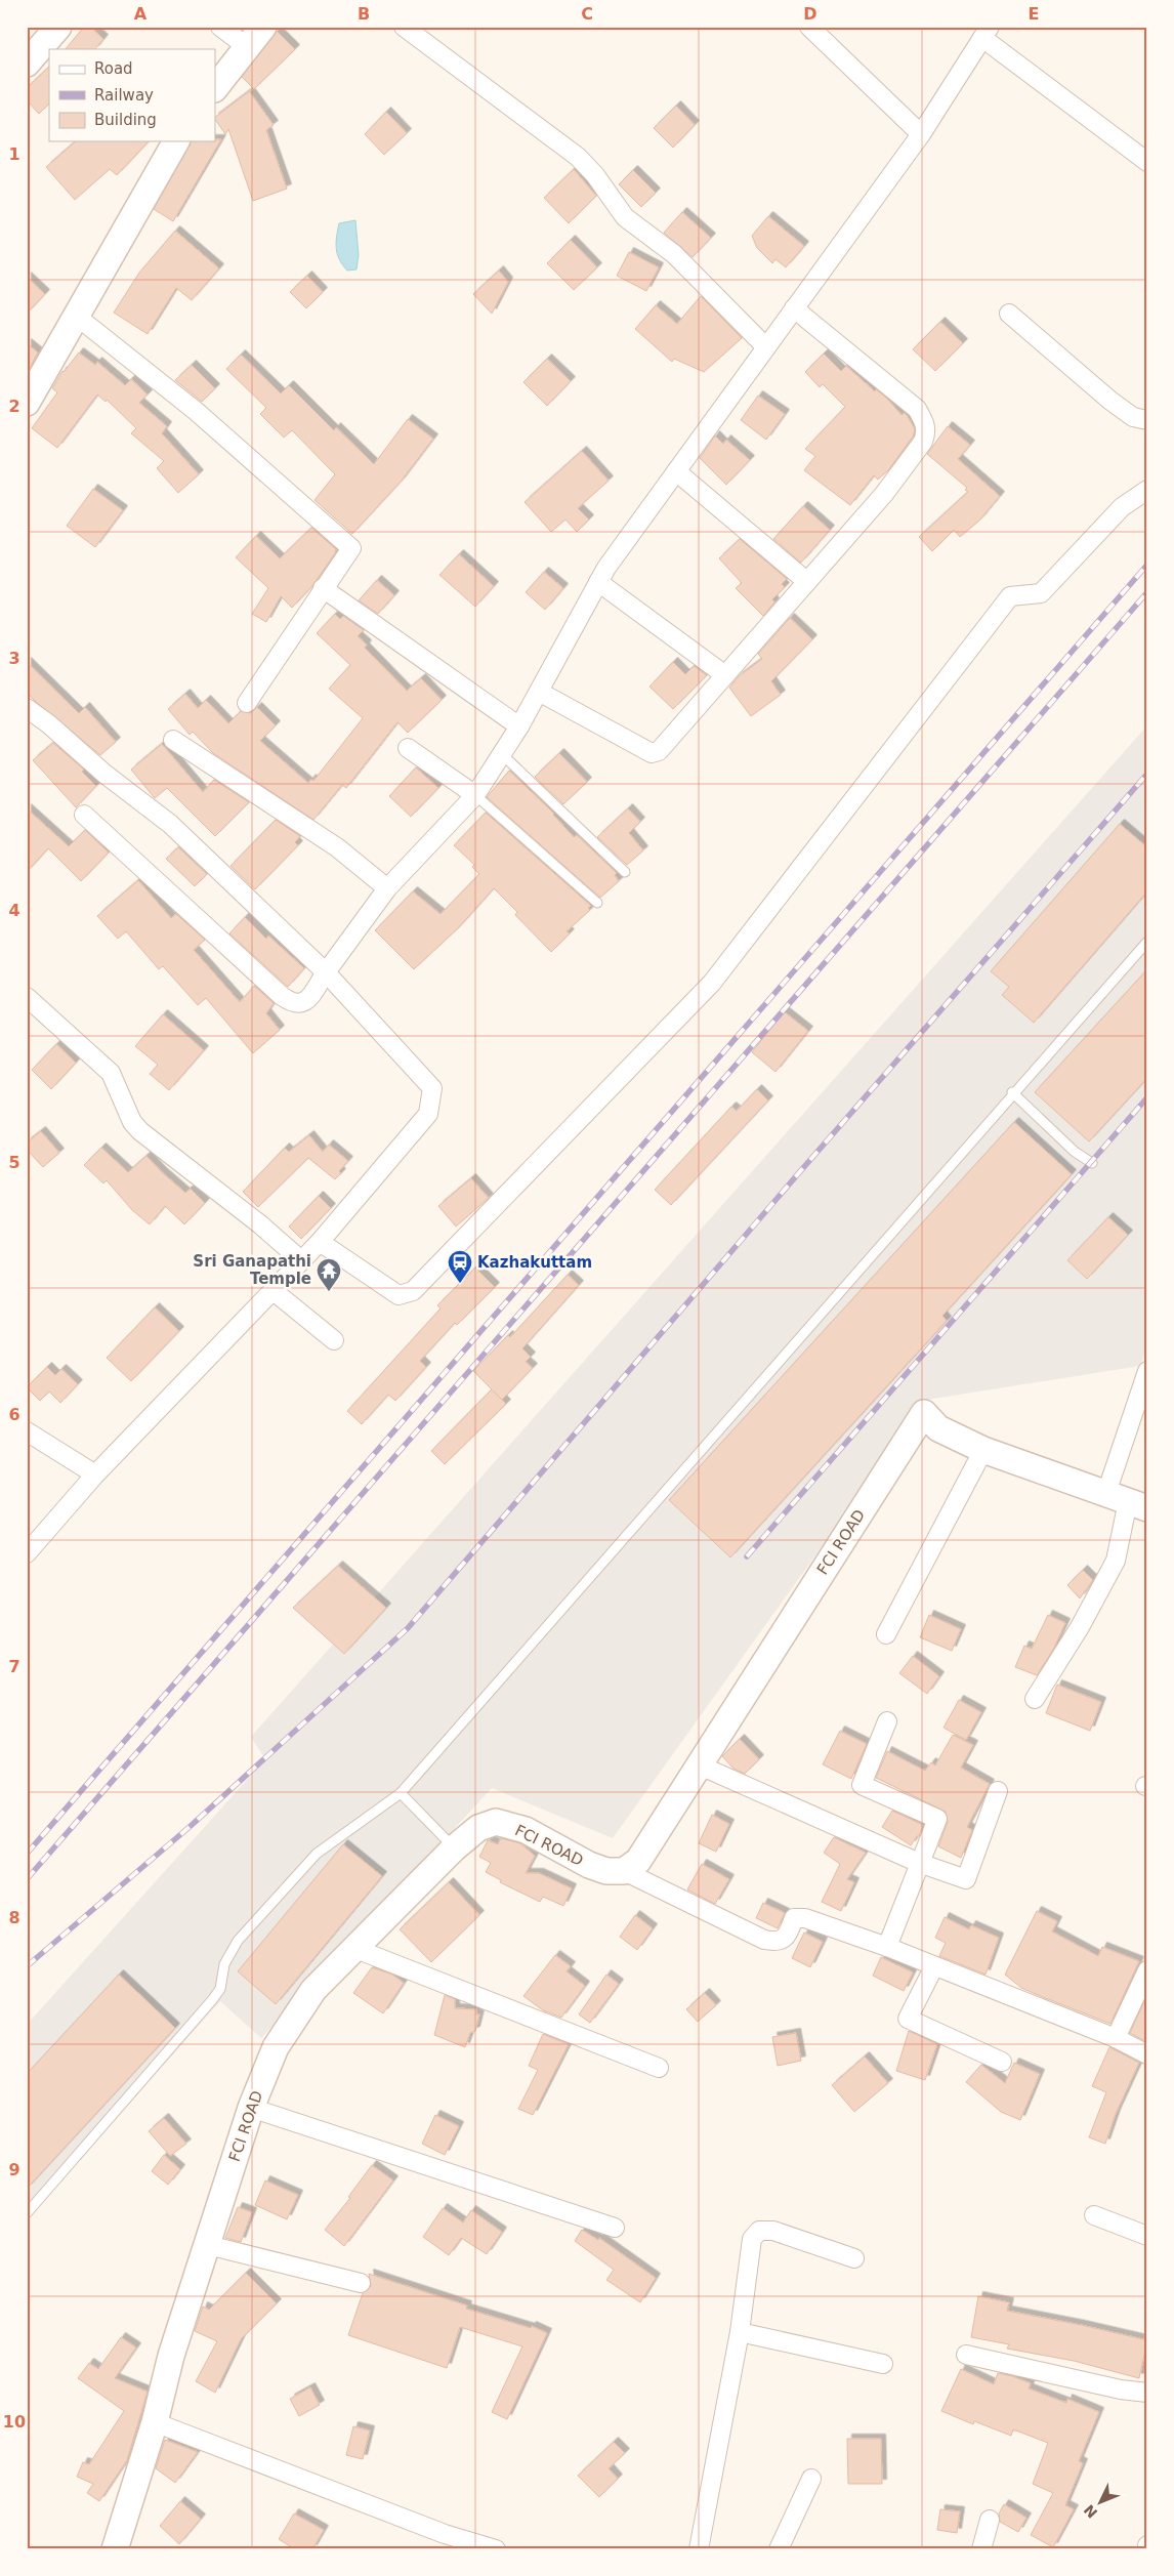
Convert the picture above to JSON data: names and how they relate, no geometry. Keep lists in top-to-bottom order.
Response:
{
  "streets": {
    "street": ["FCI ROAD"]
  },
  "places": {
    "station": ["Kazhakuttam"],
    "temple": ["Sri Ganapathi Temple"]
  },
  "legend": ["Road", "Railway", "Building"],
  "north": "bottom left",
  "grid": {
    "columns": [
      "A",
      "B",
      "C",
      "D",
      "E"
    ],
    "rows": [
      "1",
      "2",
      "3",
      "4",
      "5",
      "6",
      "7",
      "8",
      "9",
      "10"
    ]
  }
}
